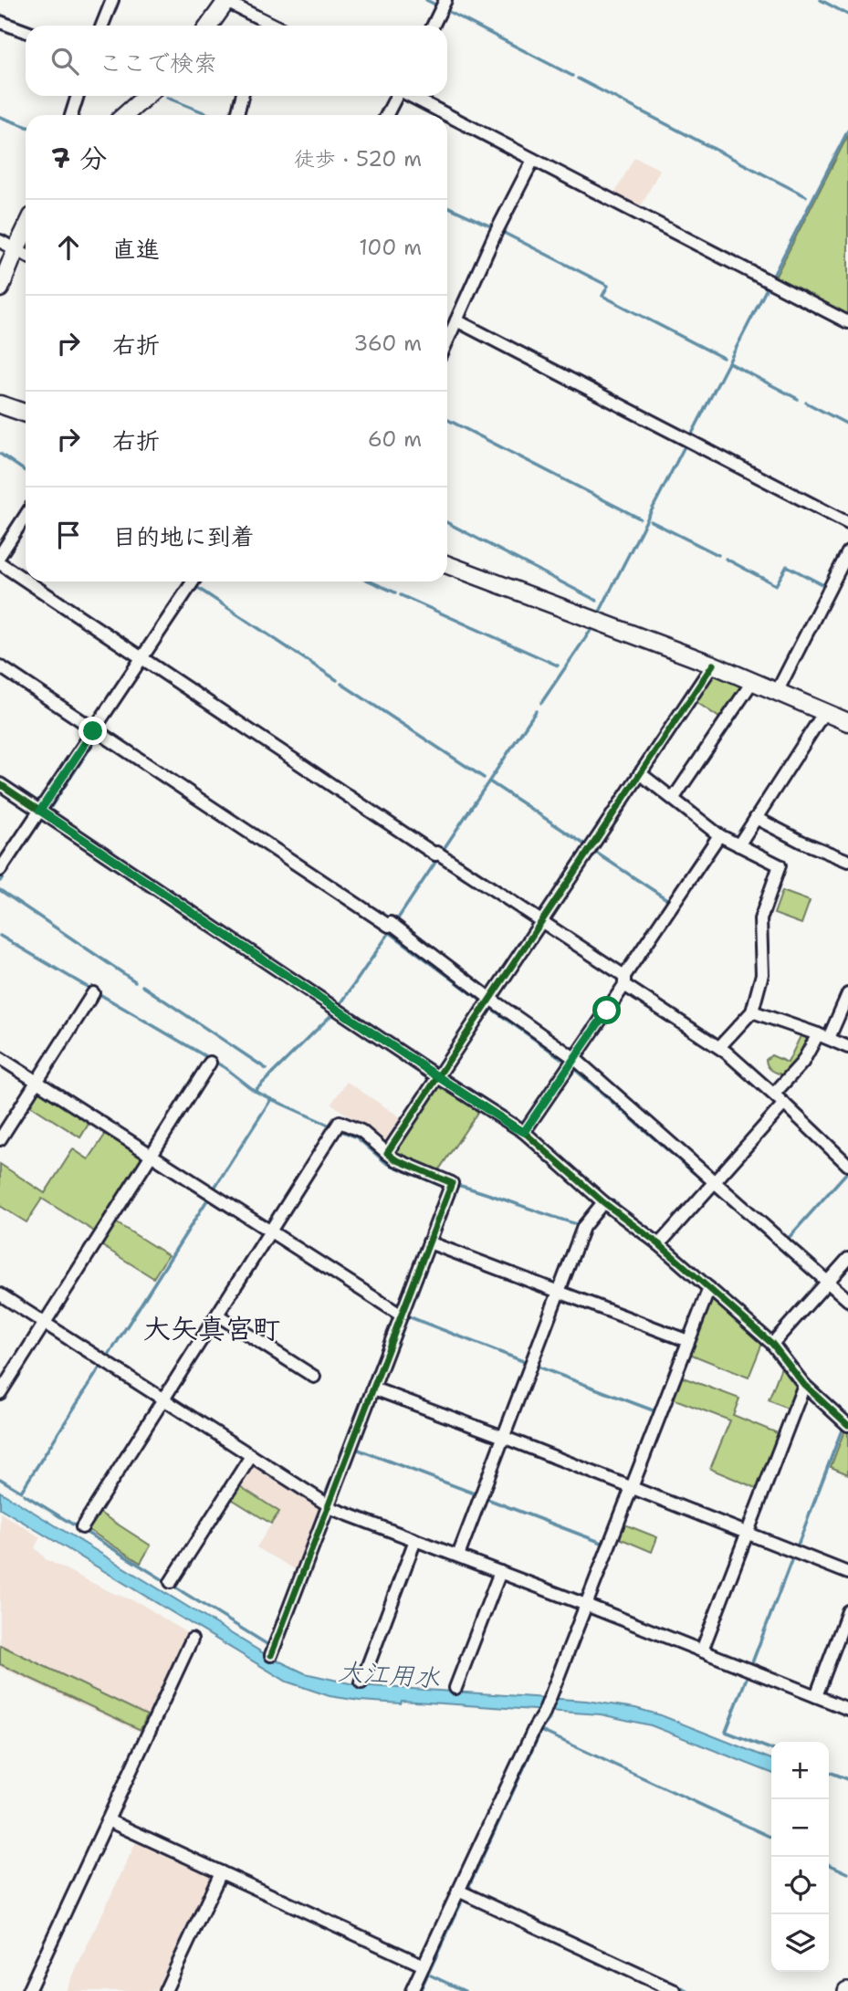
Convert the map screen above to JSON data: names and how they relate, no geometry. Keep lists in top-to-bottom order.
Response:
{
  "districts": ["大矢真宮町"],
  "water": ["大江用水"],
  "page": {
    "search": "ここで検索",
    "heading": ["7 分", "徒歩 · 520 m"],
    "list": [
      ["直進", "100 m"],
      ["右折", "360 m"],
      ["右折", "60 m"],
      "目的地に到着"
    ],
    "map_buttons": ["+", "−"]
  }
}
